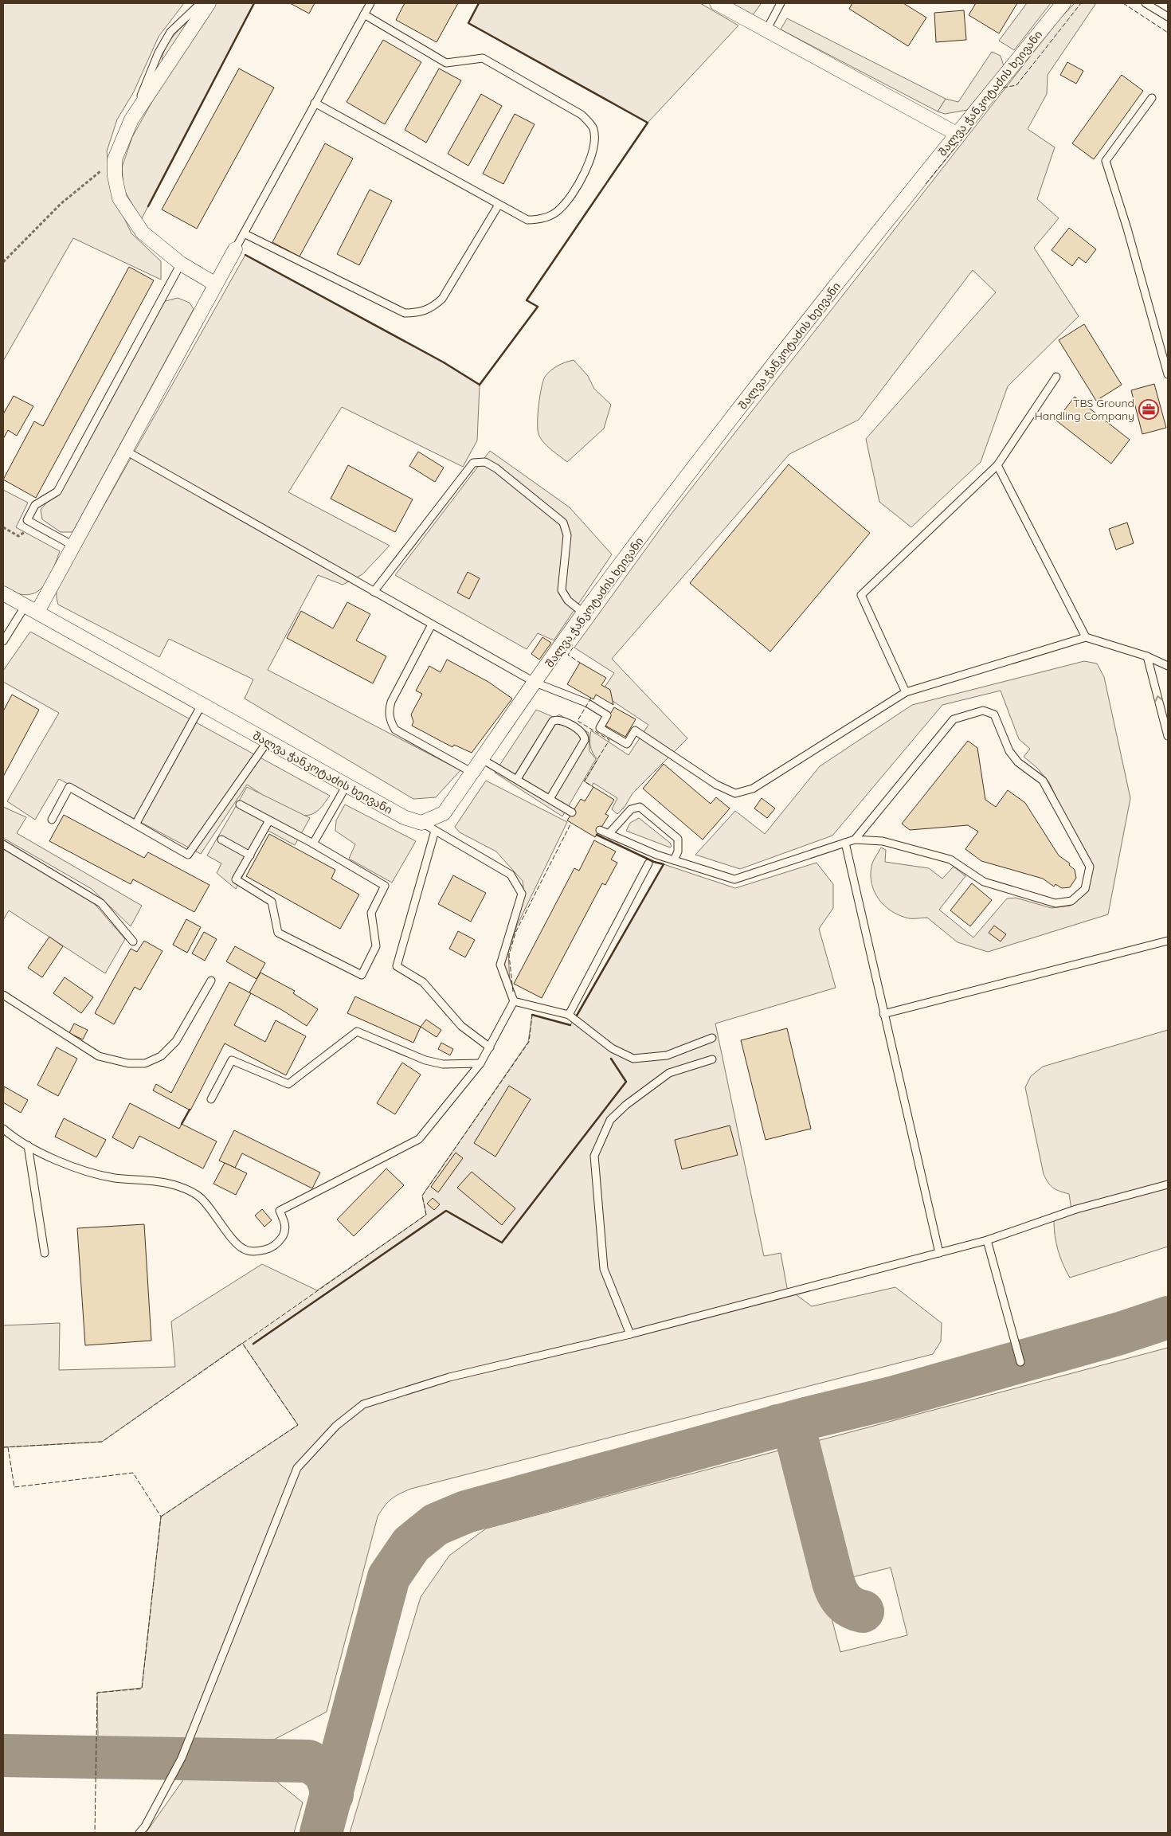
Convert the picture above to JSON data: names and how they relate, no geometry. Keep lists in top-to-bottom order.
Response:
{
  "streets": {
    "street": ["შალვა ჭანკოტაძის ხეივანი"]
  },
  "places": {
    "office": ["TBS Ground Handling Company"]
  }
}
